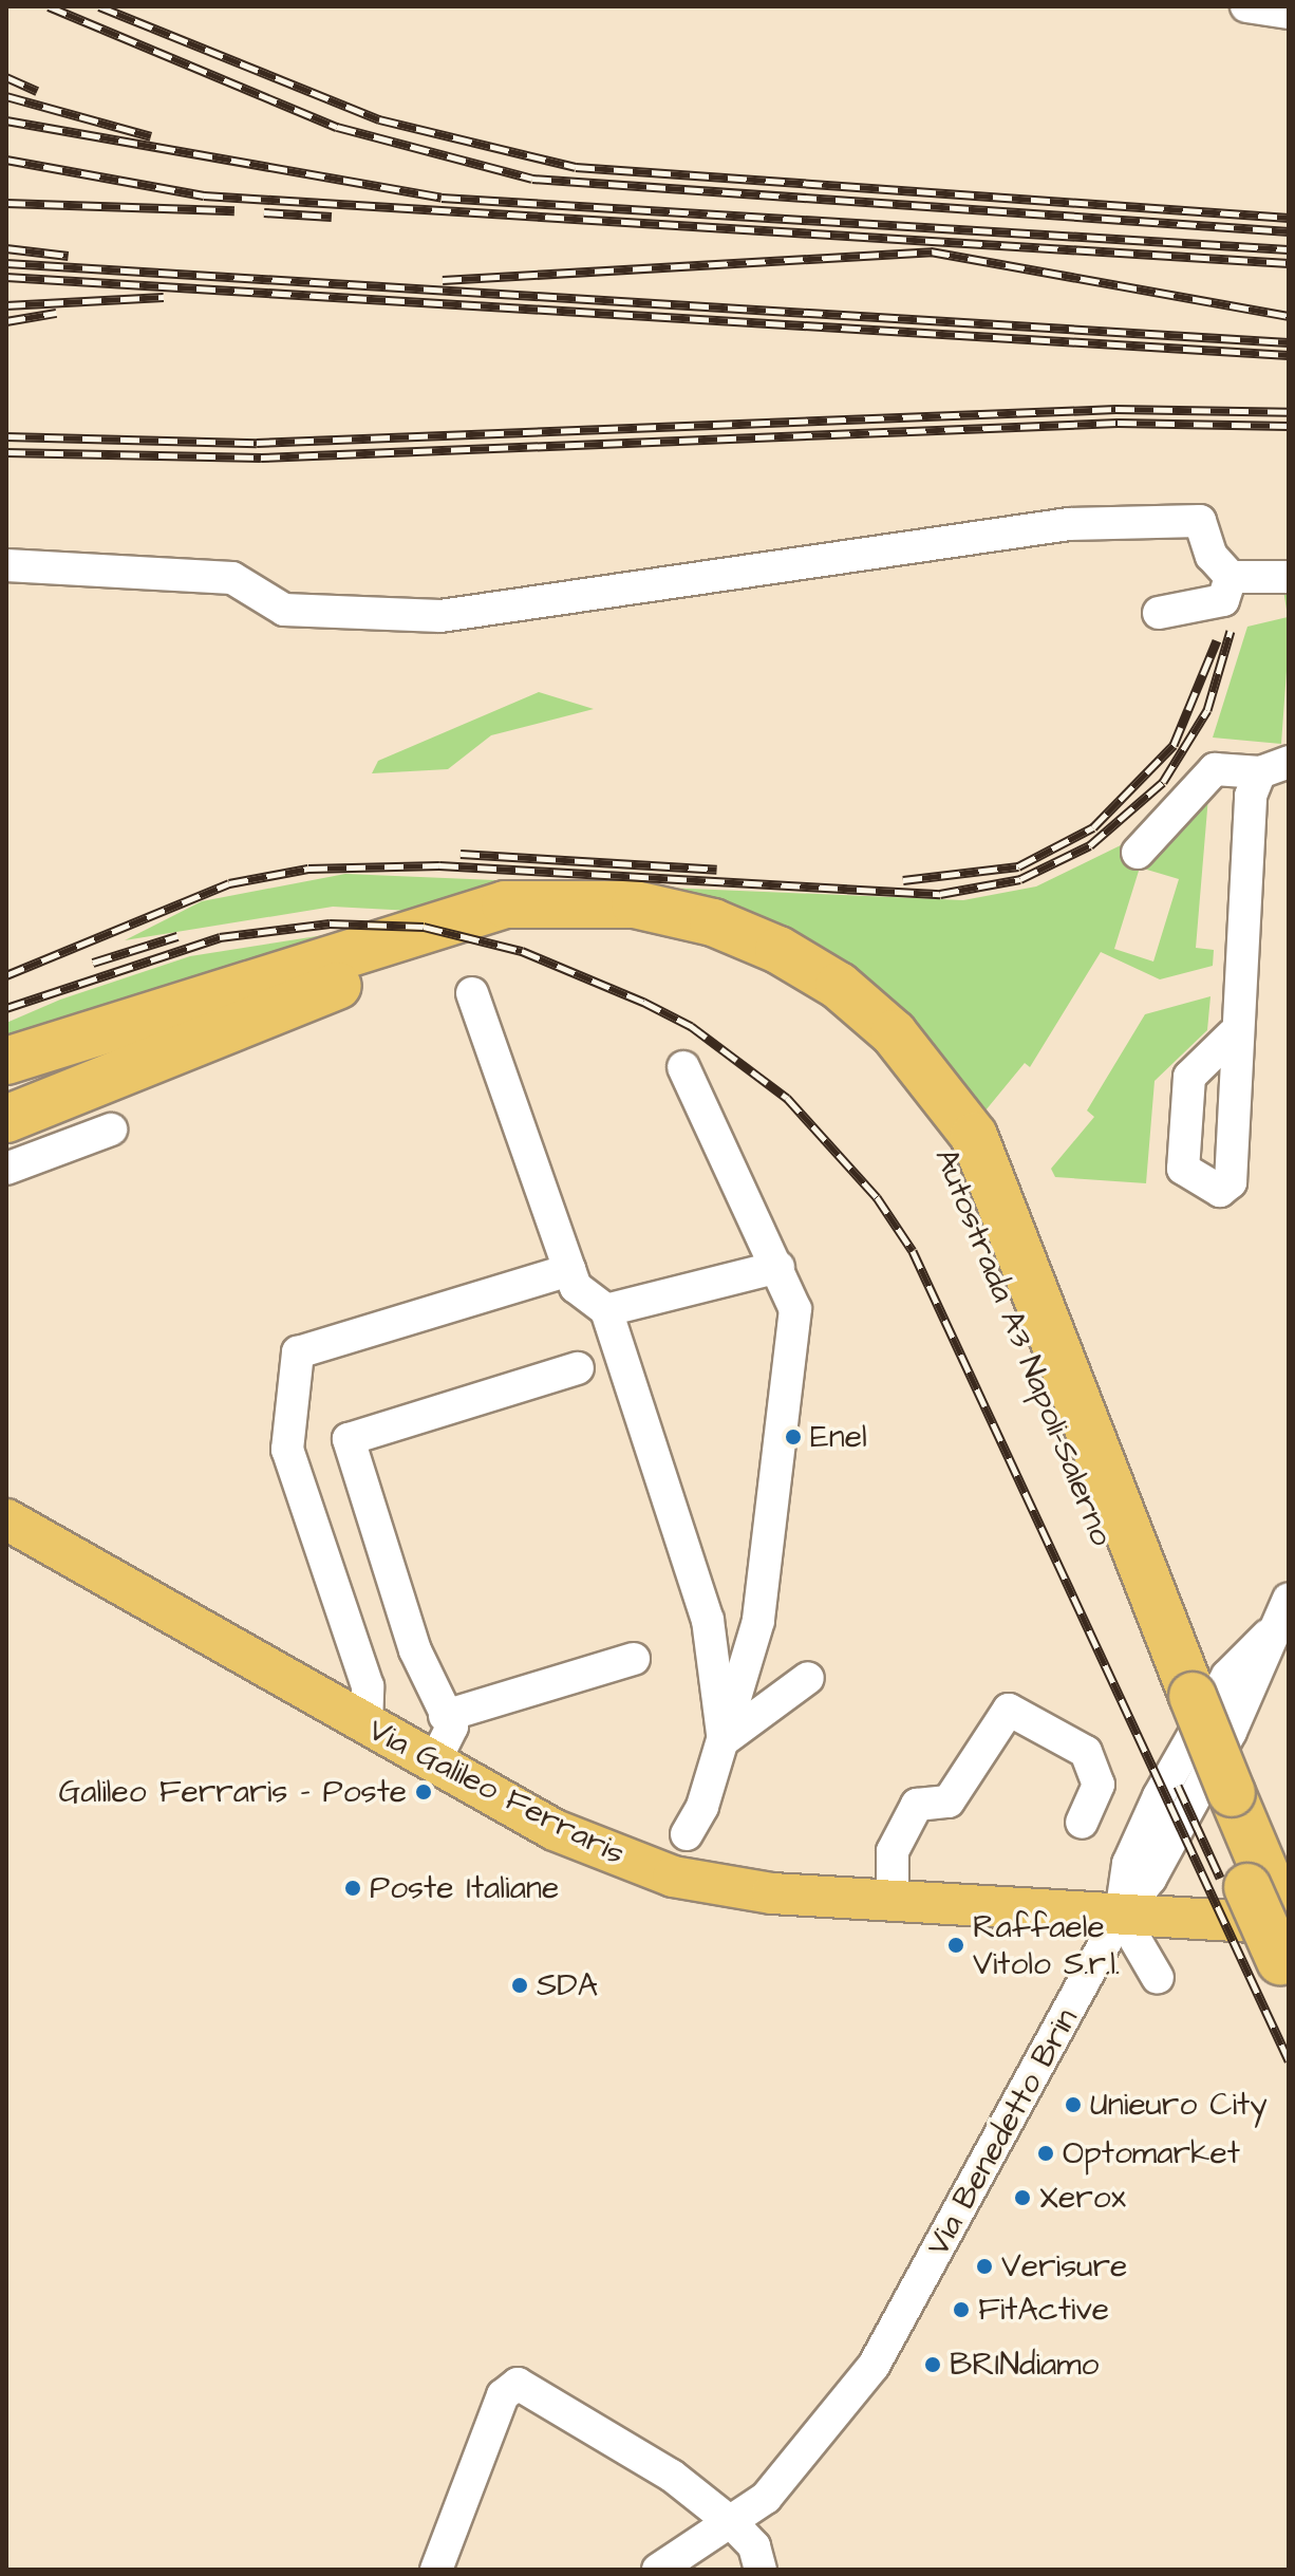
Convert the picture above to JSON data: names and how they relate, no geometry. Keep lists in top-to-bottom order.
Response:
{
  "streets": {
    "highway": ["Autostrada A3 Napoli-Salerno"],
    "main road": ["Via Galileo Ferraris"],
    "street": ["Via Benedetto Brin"]
  },
  "crossings": [
    ["Autostrada A3 Napoli-Salerno", "Via Galileo Ferraris"],
    ["Via Galileo Ferraris", "Via Benedetto Brin"]
  ],
  "places": [
    "Enel",
    "Galileo Ferraris - Poste",
    "Poste Italiane",
    "Raffaele Vitolo S.r.l.",
    "SDA",
    "Unieuro City",
    "Optomarket",
    "Xerox",
    "Verisure",
    "FitActive",
    "BRINdiamo"
  ]
}
